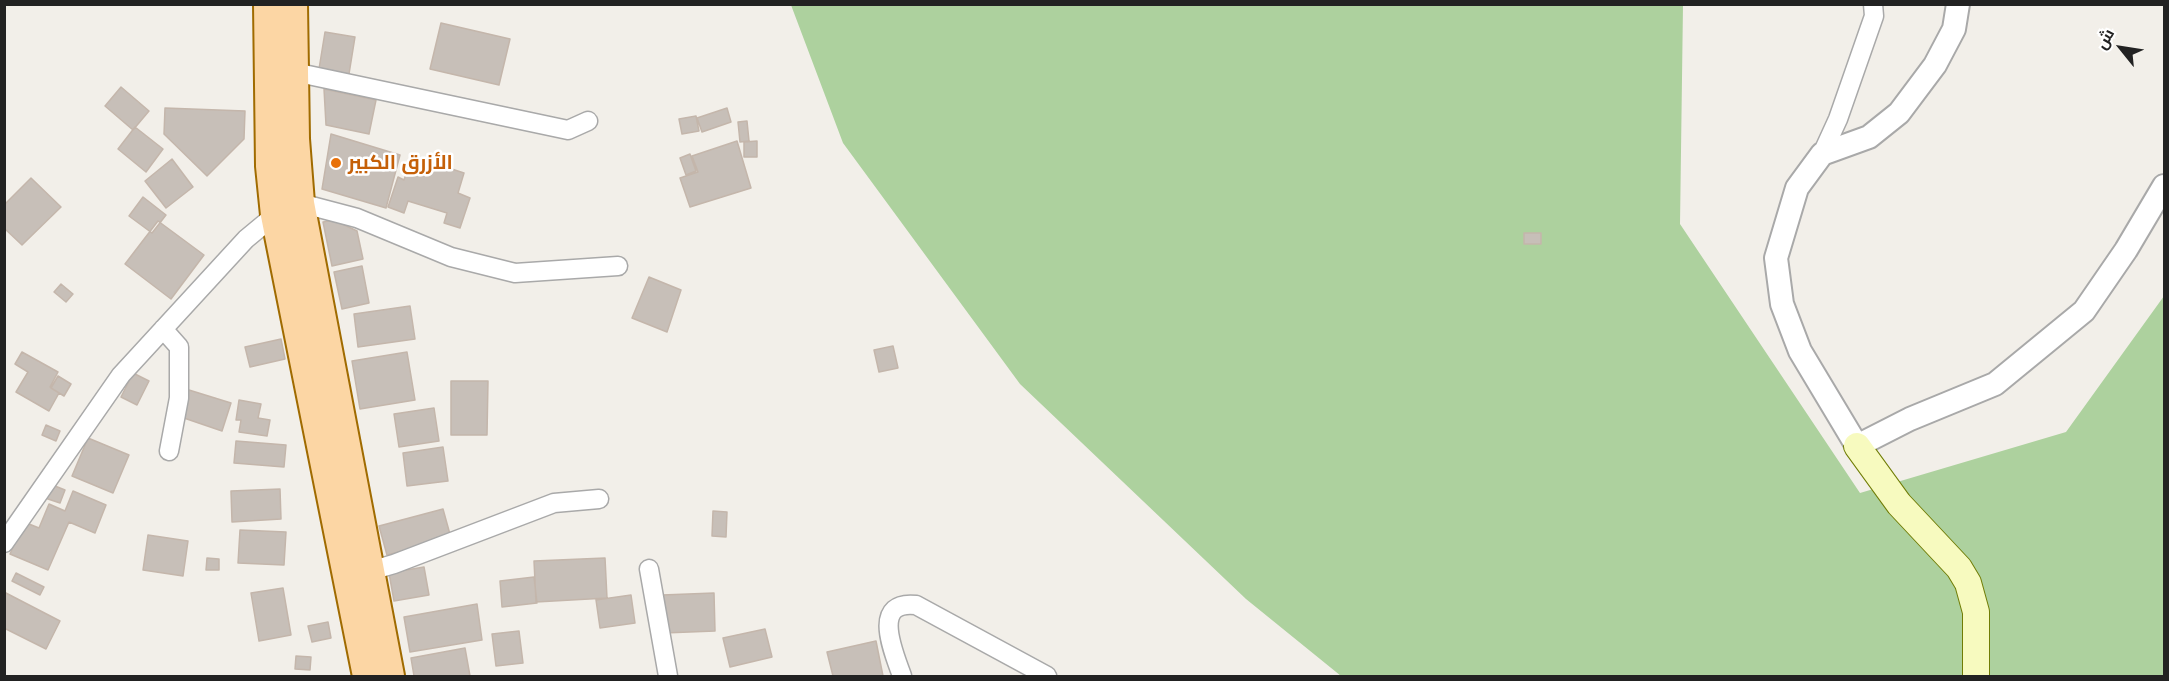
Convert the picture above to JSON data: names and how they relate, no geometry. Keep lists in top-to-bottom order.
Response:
{
  "places": ["الأزرق الكبير"],
  "north": "top left"
}
